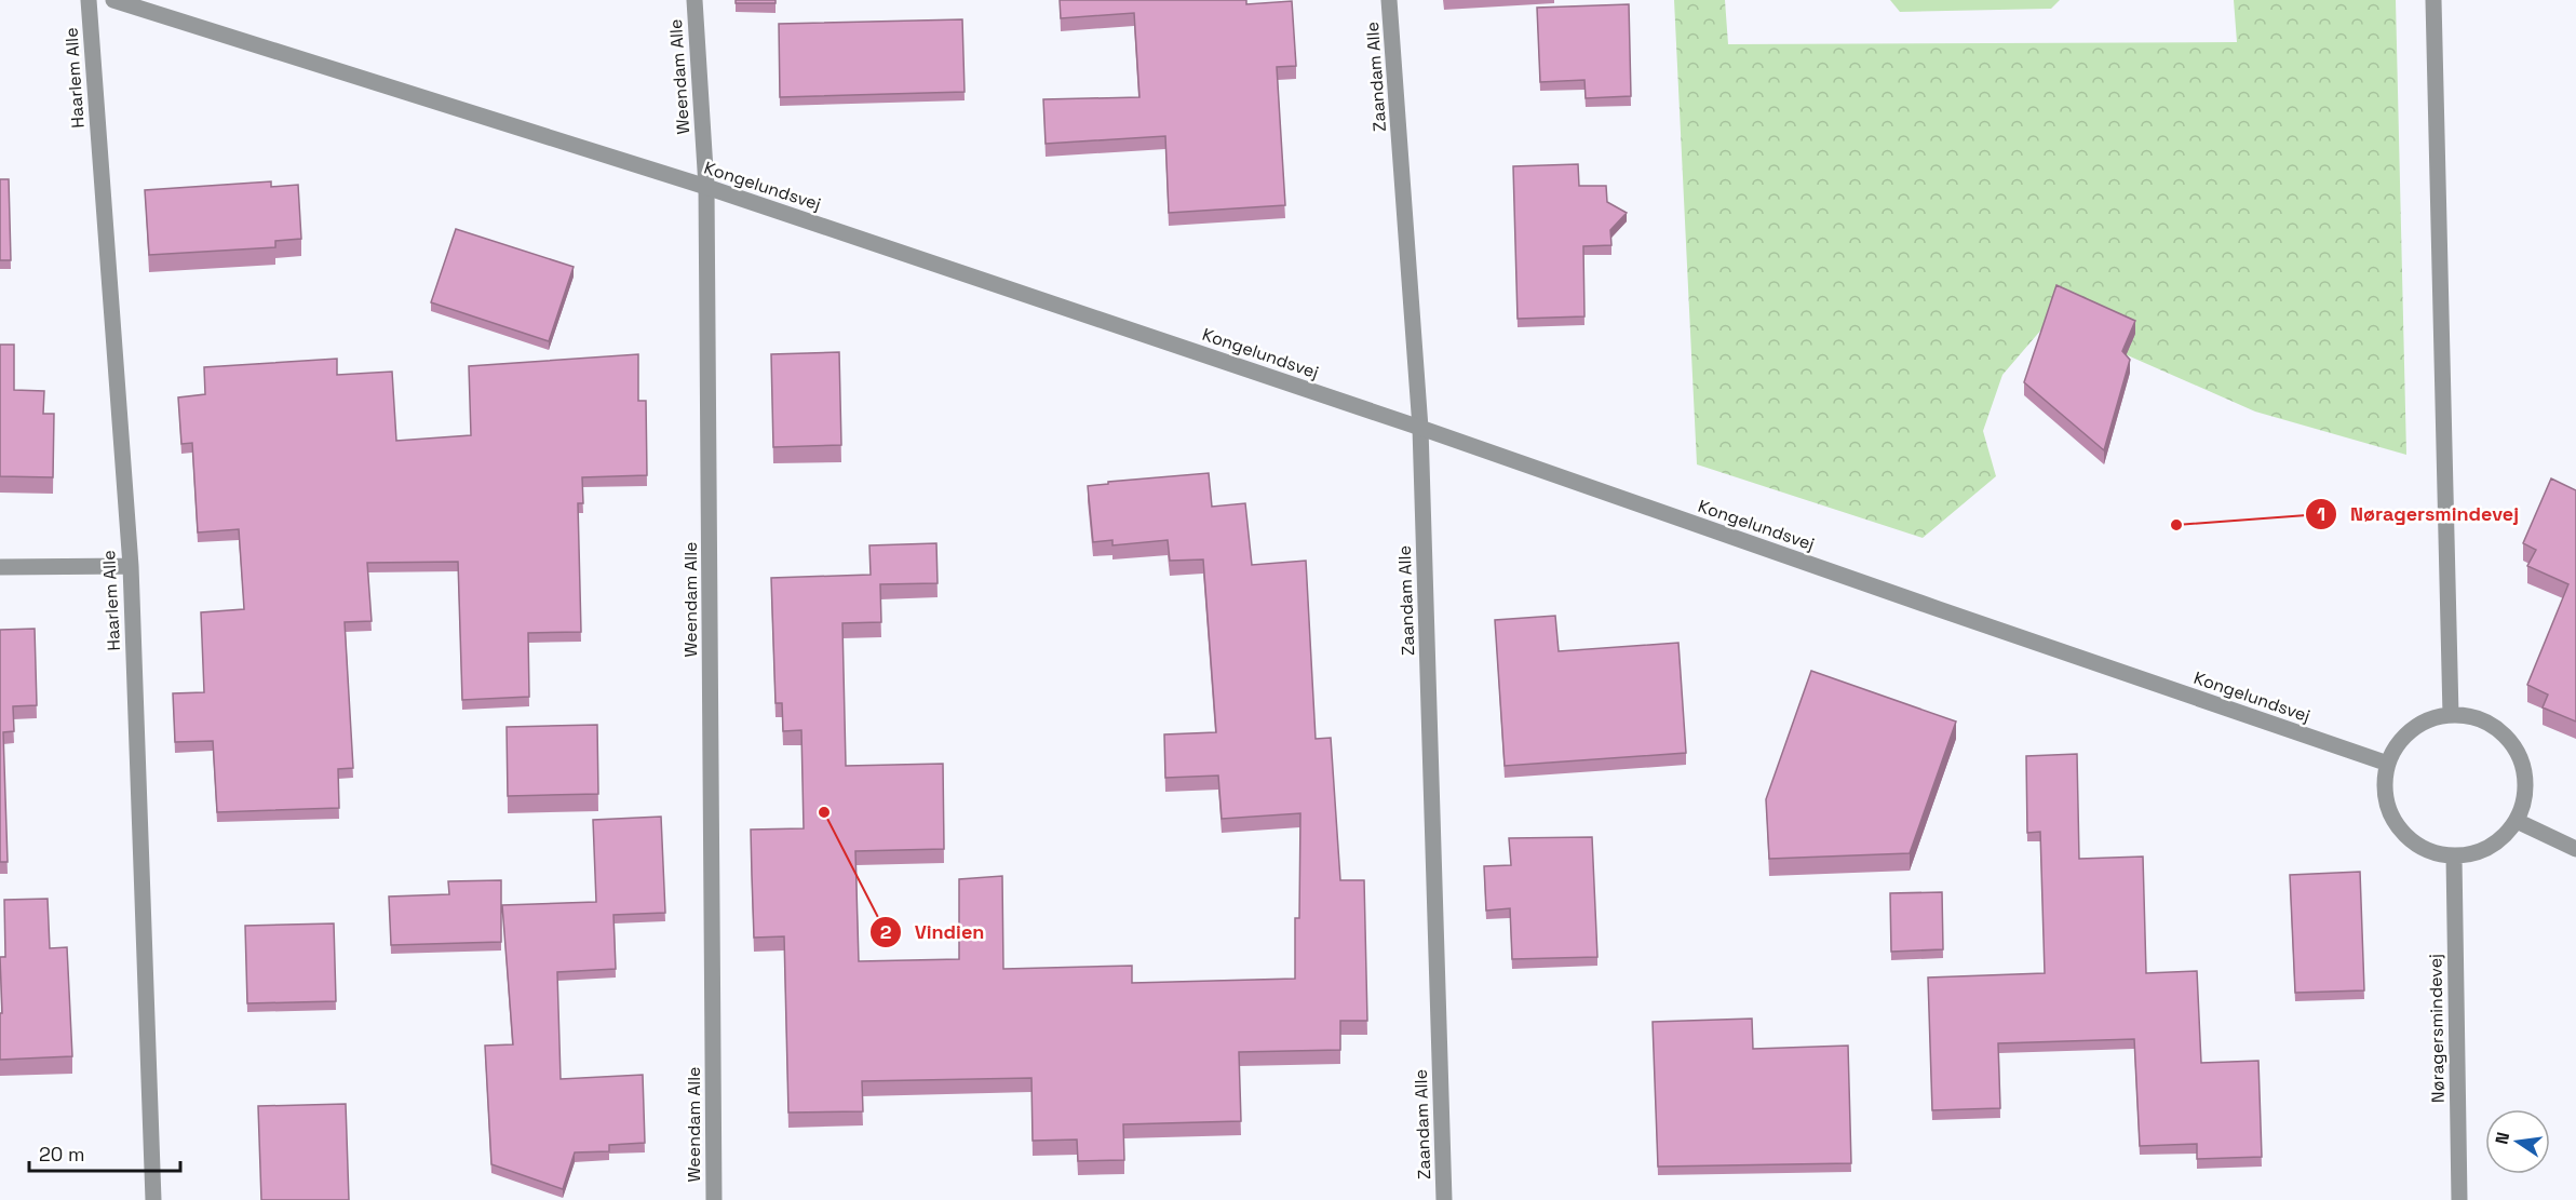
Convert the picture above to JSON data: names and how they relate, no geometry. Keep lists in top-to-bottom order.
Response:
{
  "streets": {
    "street": [
      "Weendam Alle",
      "Zaandam Alle",
      "Haarlem Alle",
      "Kongelundsvej",
      "Nøragersmindevej"
    ]
  },
  "crossings": [
    ["Weendam Alle", "Kongelundsvej"],
    ["Zaandam Alle", "Kongelundsvej"],
    ["Kongelundsvej", "Nøragersmindevej"]
  ],
  "places": ["Nøragersmindevej", "Vindien"],
  "scale_bar": "20 m",
  "north": "left"
}
